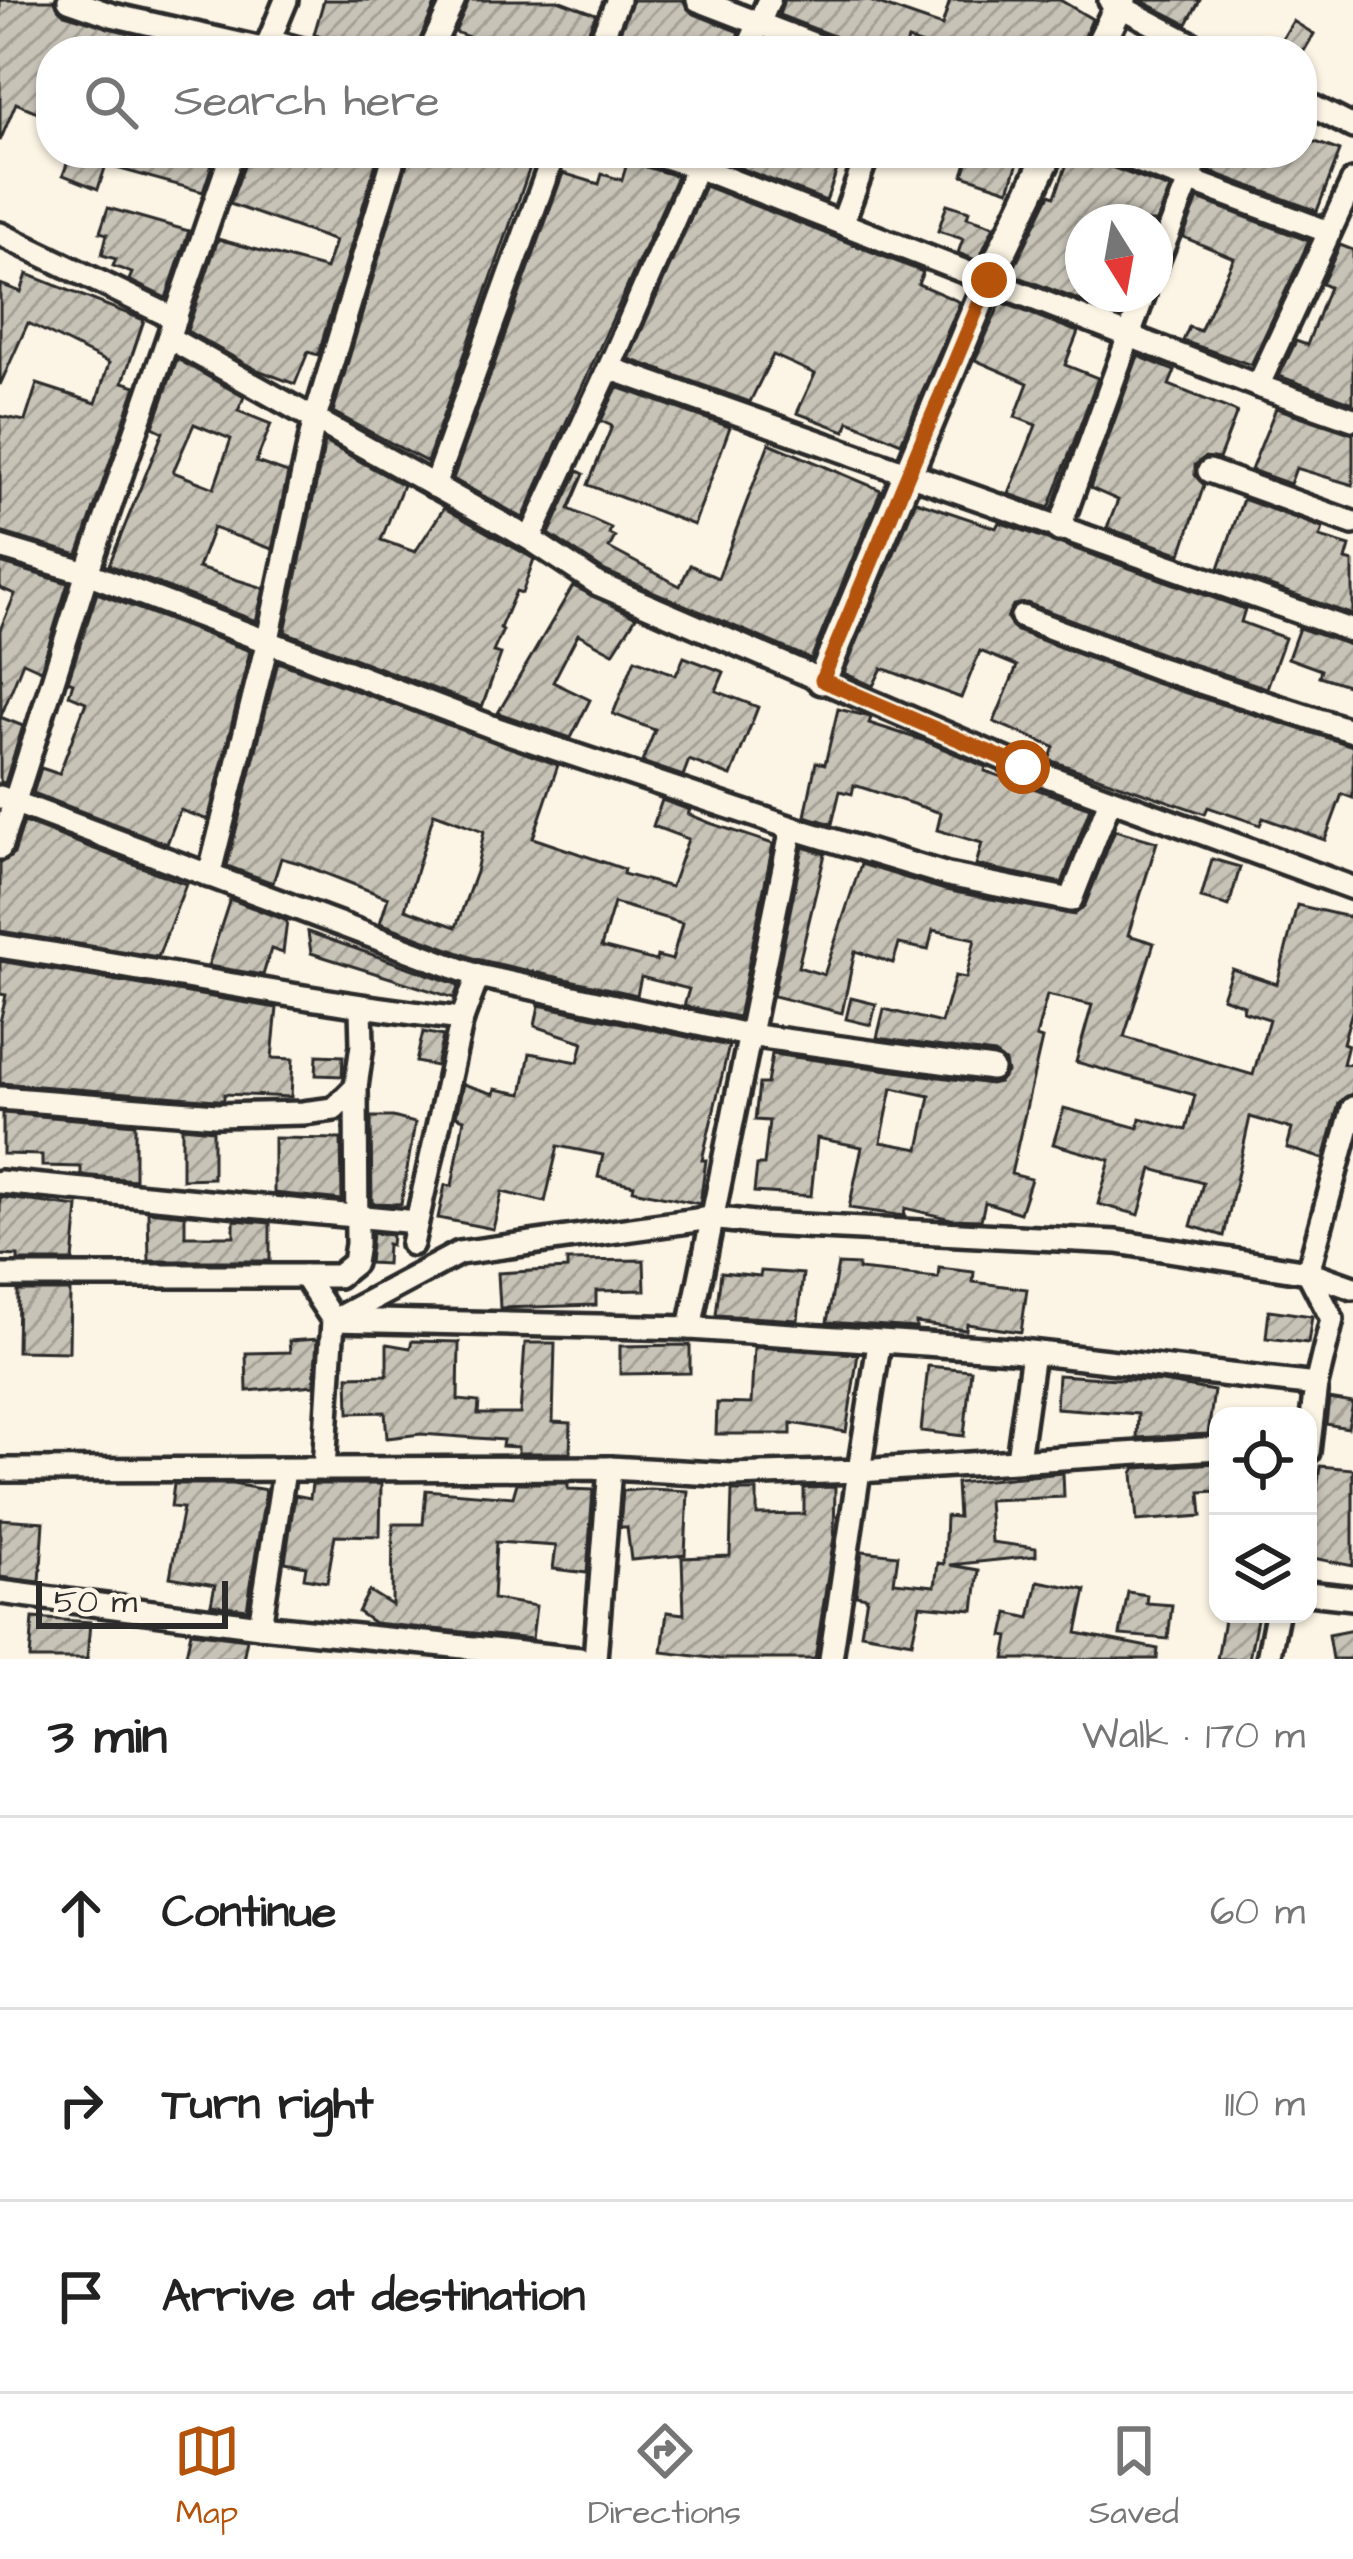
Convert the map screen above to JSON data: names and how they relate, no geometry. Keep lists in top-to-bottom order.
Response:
{
  "scale_bar": "50 m",
  "north": "bottom",
  "page": {
    "search": "Search here",
    "scale": "50 m",
    "heading": ["3 min", "Walk · 170 m"],
    "list": [
      ["Continue", "60 m"],
      ["Turn right", "110 m"],
      "Arrive at destination"
    ],
    "nav": ["Map", "Directions", "Saved"]
  }
}
